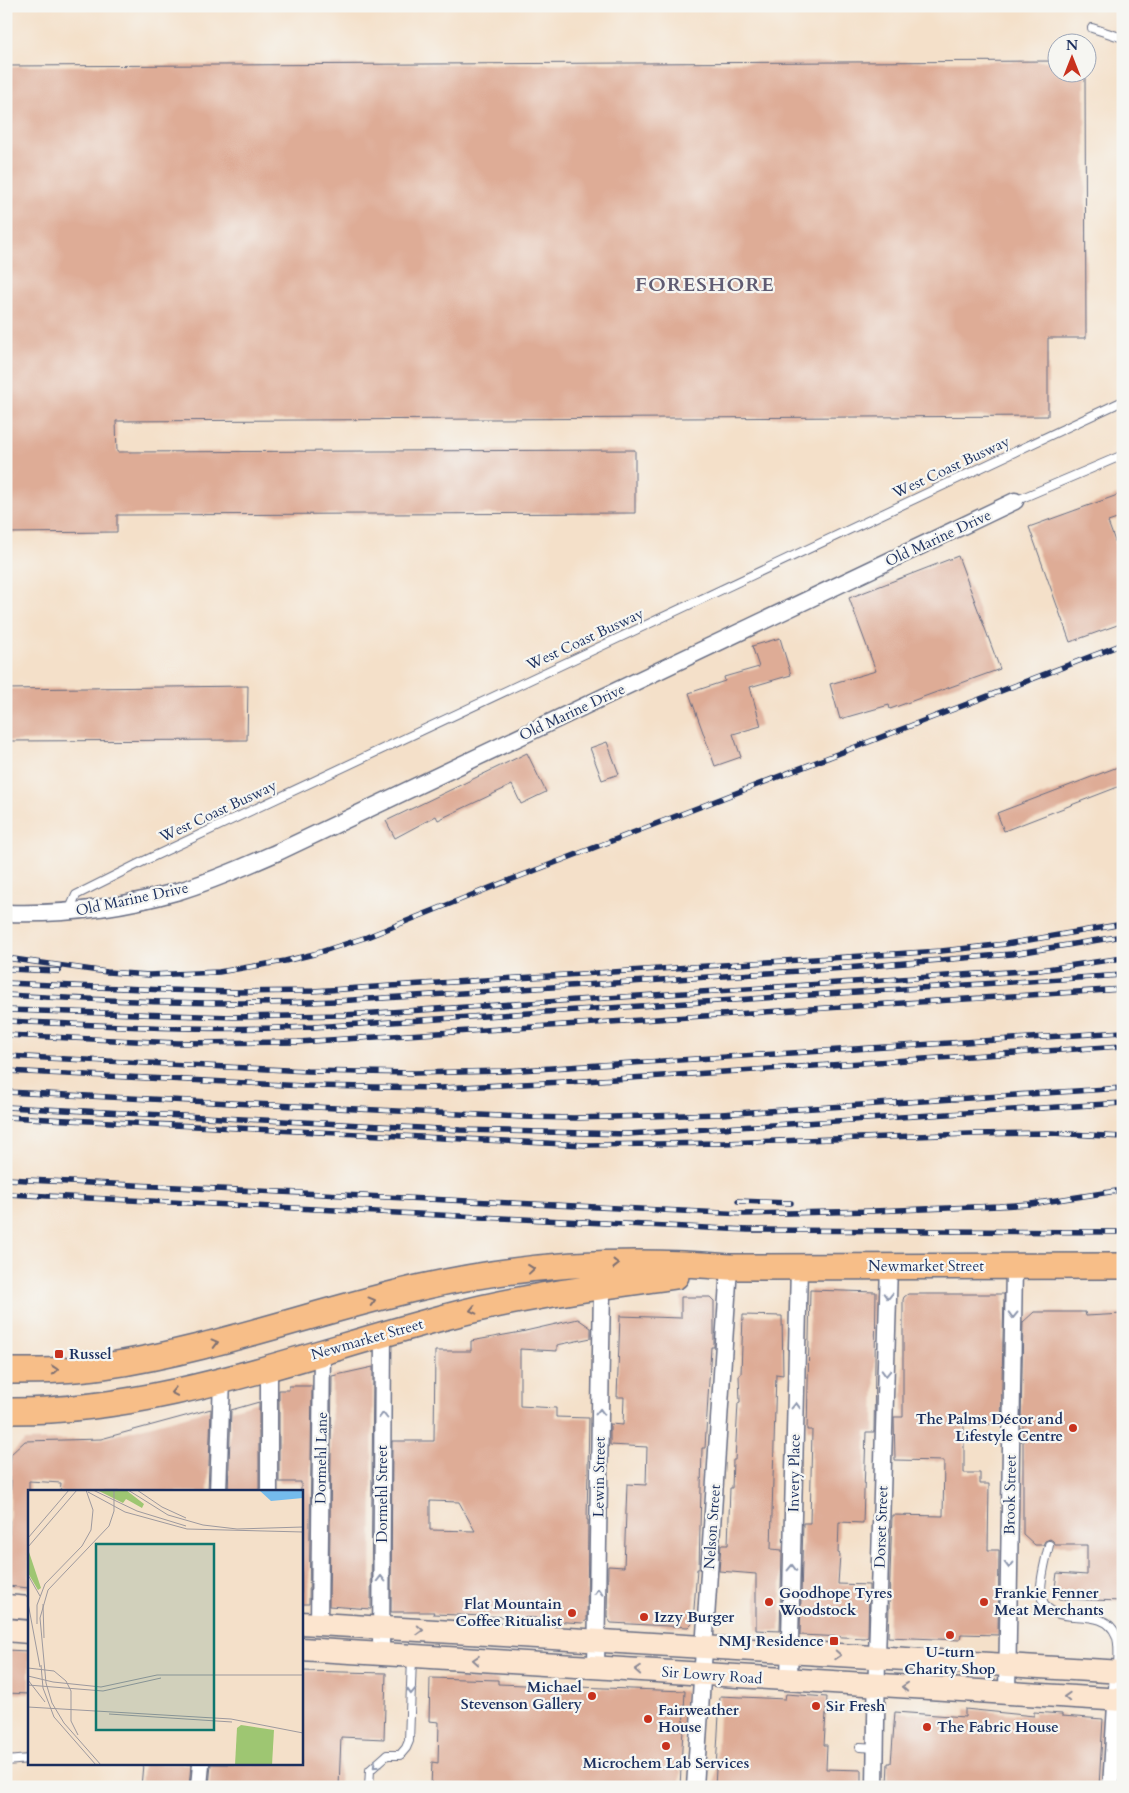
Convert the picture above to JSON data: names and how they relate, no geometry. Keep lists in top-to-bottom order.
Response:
{
  "streets": {
    "main road": ["Newmarket Street", "Sir Lowry Road"],
    "street": [
      "Old Marine Drive",
      "Dormehl Lane",
      "Invery Place",
      "Lewin Street",
      "Dormehl Street",
      "Brook Street",
      "Nelson Street",
      "Dorset Street"
    ],
    "lane": ["West Coast Busway"]
  },
  "crossings": [
    ["West Coast Busway", "Old Marine Drive"],
    ["Newmarket Street", "Dormehl Lane"],
    ["Newmarket Street", "Invery Place"],
    ["Newmarket Street", "Lewin Street"],
    ["Newmarket Street", "Dormehl Street"],
    ["Newmarket Street", "Brook Street"],
    ["Newmarket Street", "Nelson Street"],
    ["Newmarket Street", "Dorset Street"],
    ["Dormehl Lane", "Sir Lowry Road"],
    ["Invery Place", "Sir Lowry Road"],
    ["Lewin Street", "Sir Lowry Road"],
    ["Dormehl Street", "Sir Lowry Road"],
    ["Brook Street", "Sir Lowry Road"],
    ["Nelson Street", "Sir Lowry Road"],
    ["Dorset Street", "Sir Lowry Road"]
  ],
  "one_way": [
    "Invery Place",
    "Lewin Street",
    "Brook Street",
    "Dorset Street"
  ],
  "districts": ["FORESHORE"],
  "places": {
    "transit": ["Russel", "NMJ Residence"],
    "other": [
      "The Palms Décor and Lifestyle Centre",
      "Goodhope Tyres Woodstock",
      "Frankie Fenner Meat Merchants",
      "Flat Mountain Coffee Ritualist",
      "Izzy Burger",
      "U-turn Charity Shop",
      "Michael Stevenson Gallery",
      "Sir Fresh",
      "Fairweather House",
      "The Fabric House",
      "Microchem Lab Services"
    ]
  },
  "north": "top"
}
